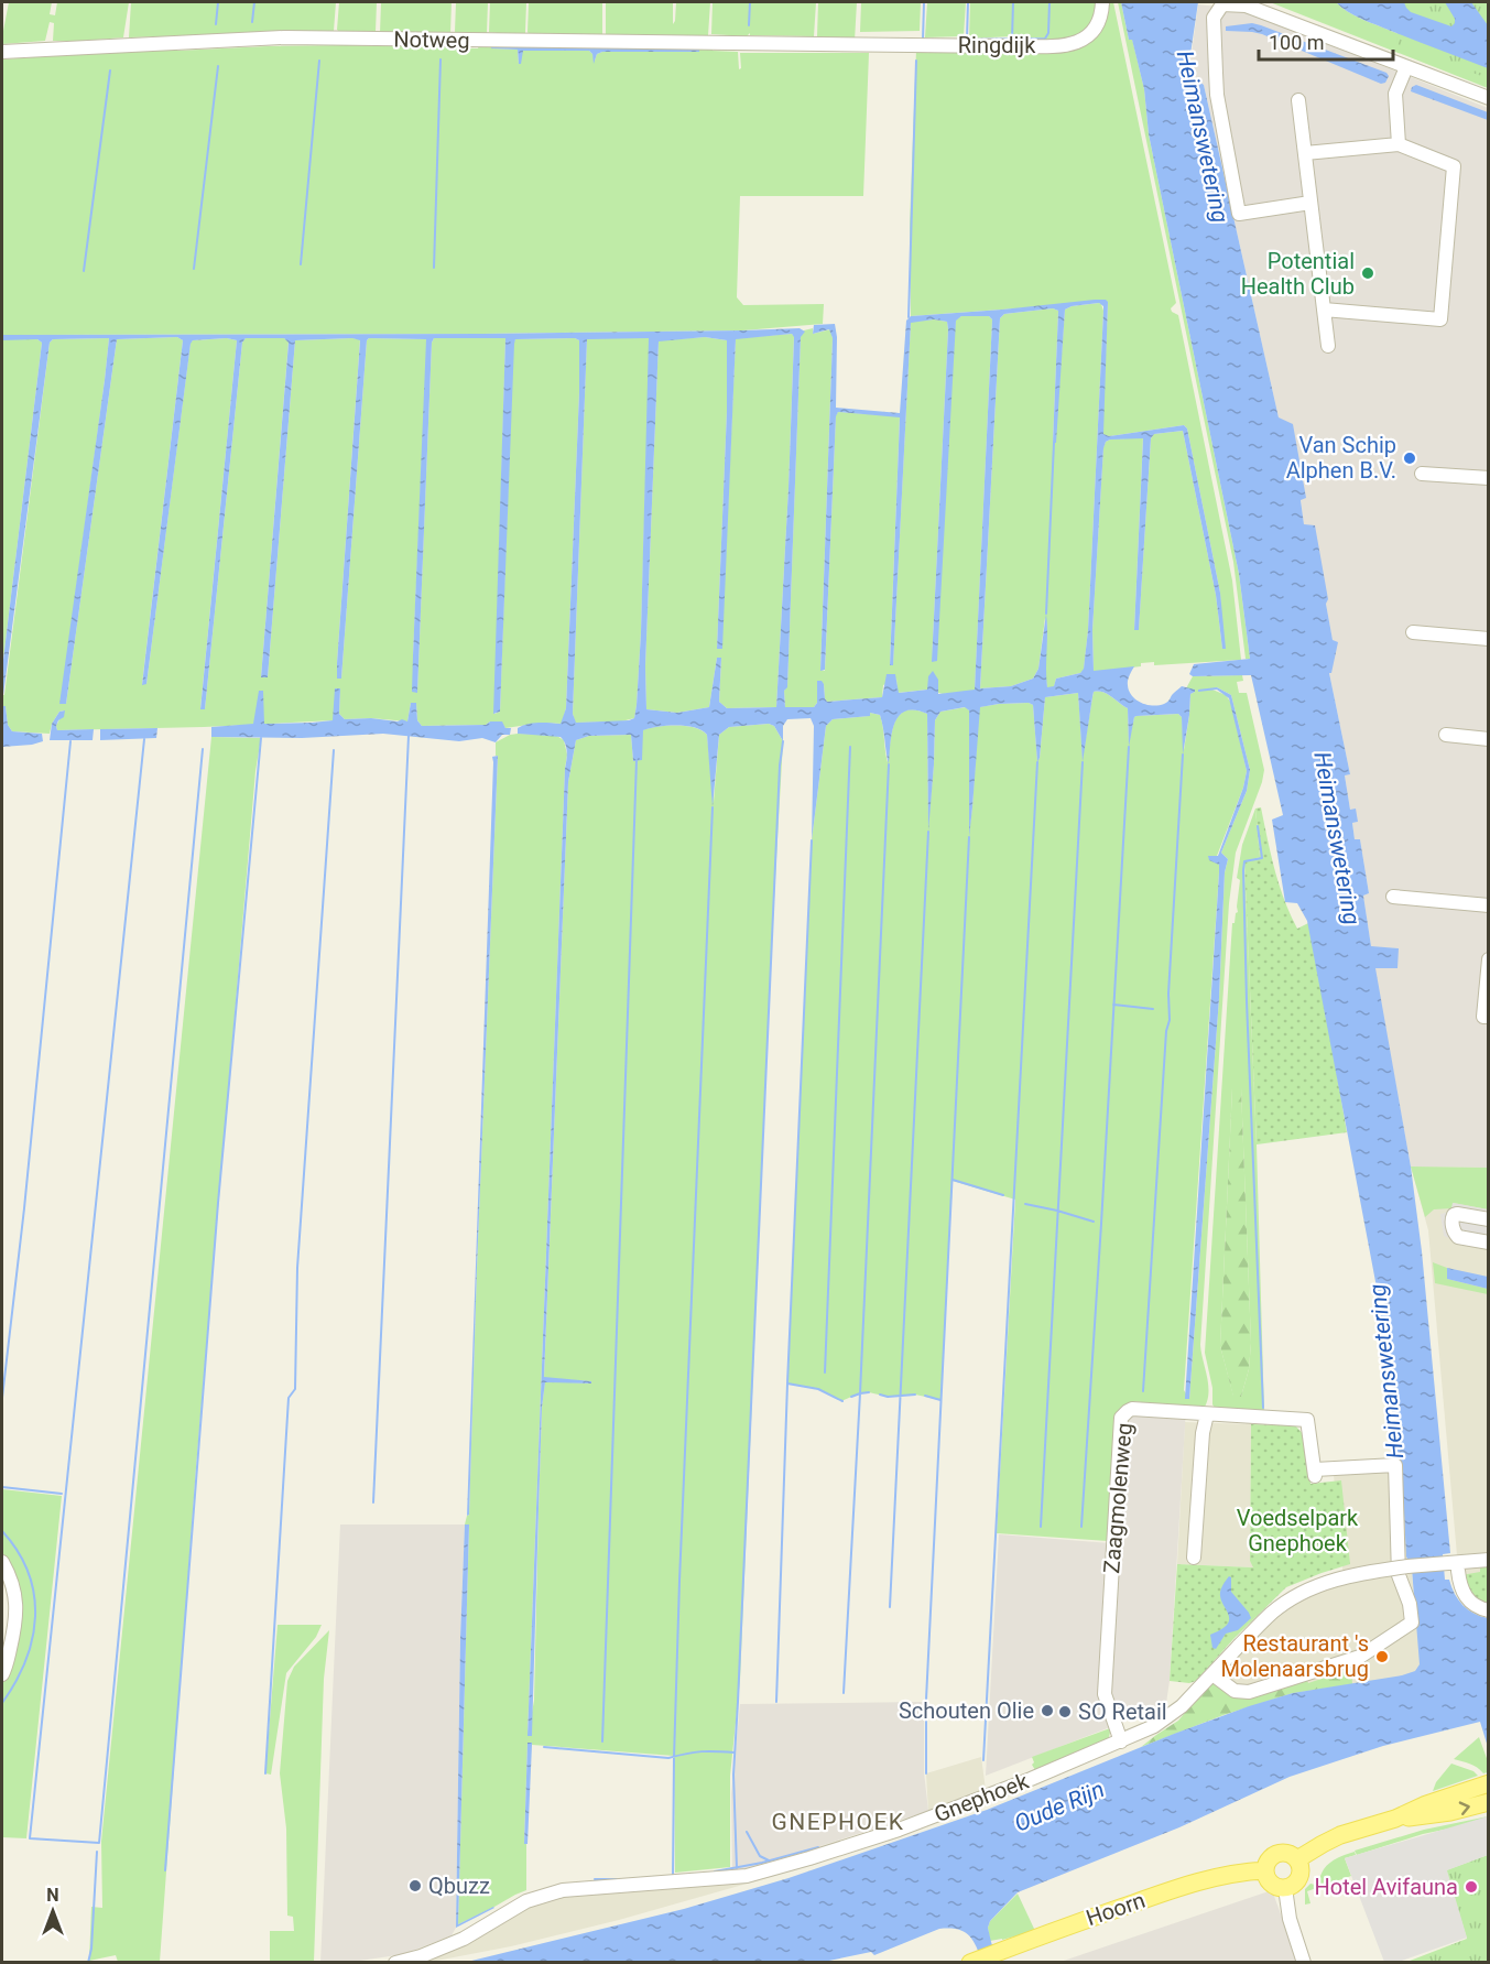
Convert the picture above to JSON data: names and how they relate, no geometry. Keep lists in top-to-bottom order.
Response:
{
  "streets": {
    "main road": ["Hoorn"],
    "street": [
      "Notweg",
      "Ringdijk",
      "Zaagmolenweg",
      "Gnephoek"
    ]
  },
  "crossings": [
    ["Notweg", "Ringdijk"],
    ["Zaagmolenweg", "Gnephoek"]
  ],
  "districts": ["GNEPHOEK"],
  "water": ["Heimanswetering", "Oude Rijn"],
  "parks": ["Voedselpark Gnephoek"],
  "places": [
    "Potential Health Club",
    "Van Schip Alphen B.V.",
    "Restaurant 's Molenaarsbrug",
    "Schouten Olie",
    "SO Retail",
    "Qbuzz",
    "Hotel Avifauna"
  ],
  "scale_bar": "100 m",
  "north": "top"
}
